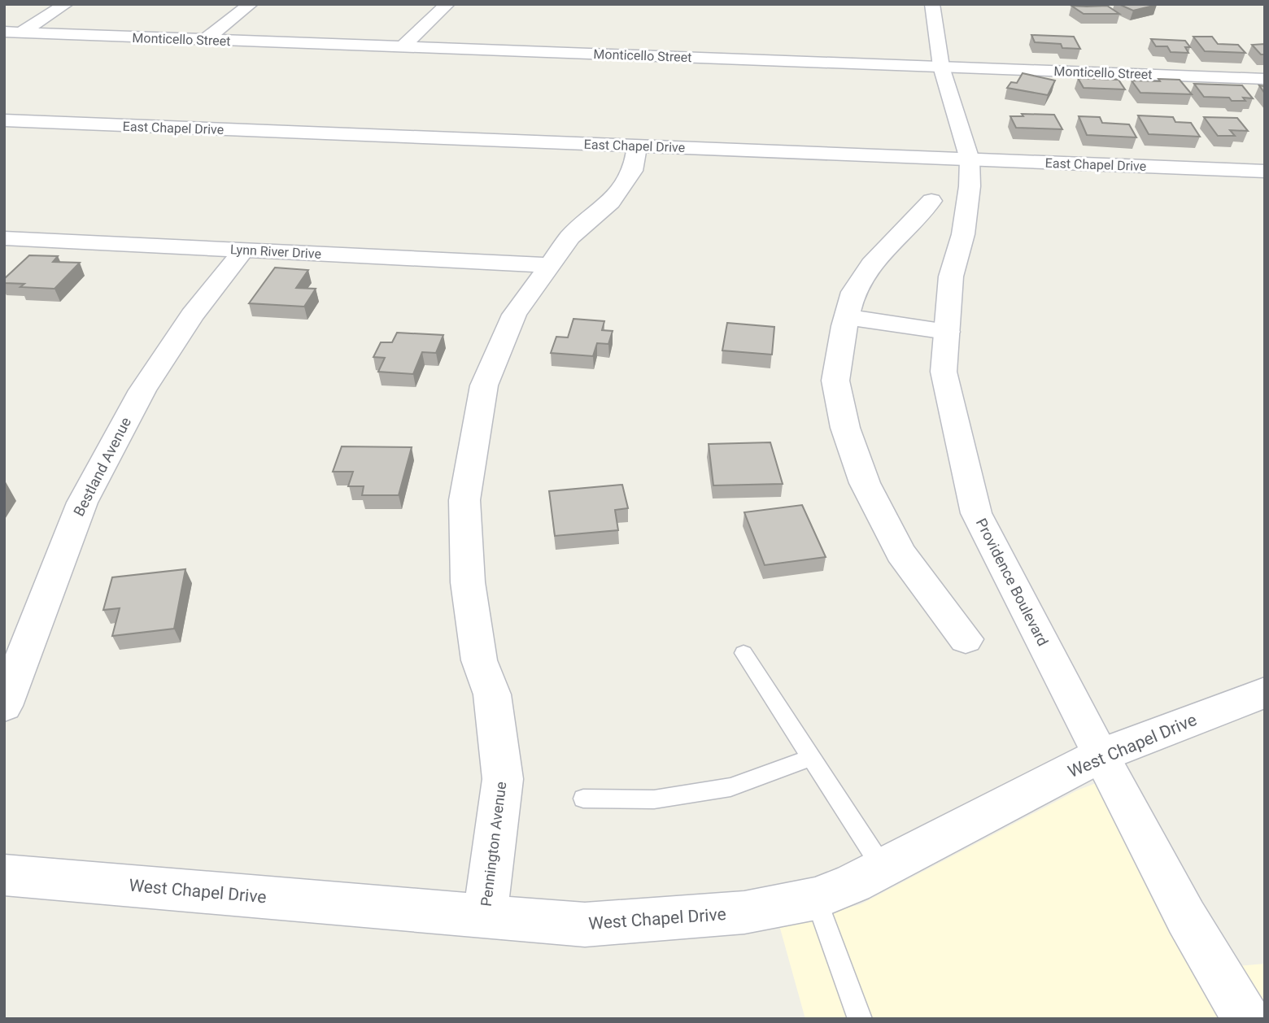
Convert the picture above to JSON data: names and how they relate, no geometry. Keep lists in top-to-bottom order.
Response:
{
  "streets": {
    "street": [
      "Monticello Street",
      "East Chapel Drive",
      "Lynn River Drive",
      "Bestland Avenue",
      "Providence Boulevard",
      "West Chapel Drive",
      "Pennington Avenue"
    ]
  },
  "crossings": [
    ["Monticello Street", "Providence Boulevard"],
    ["East Chapel Drive", "Providence Boulevard"],
    ["East Chapel Drive", "Pennington Avenue"],
    ["Lynn River Drive", "Bestland Avenue"],
    ["Lynn River Drive", "Pennington Avenue"],
    ["Providence Boulevard", "West Chapel Drive"],
    ["West Chapel Drive", "Pennington Avenue"]
  ]
}
